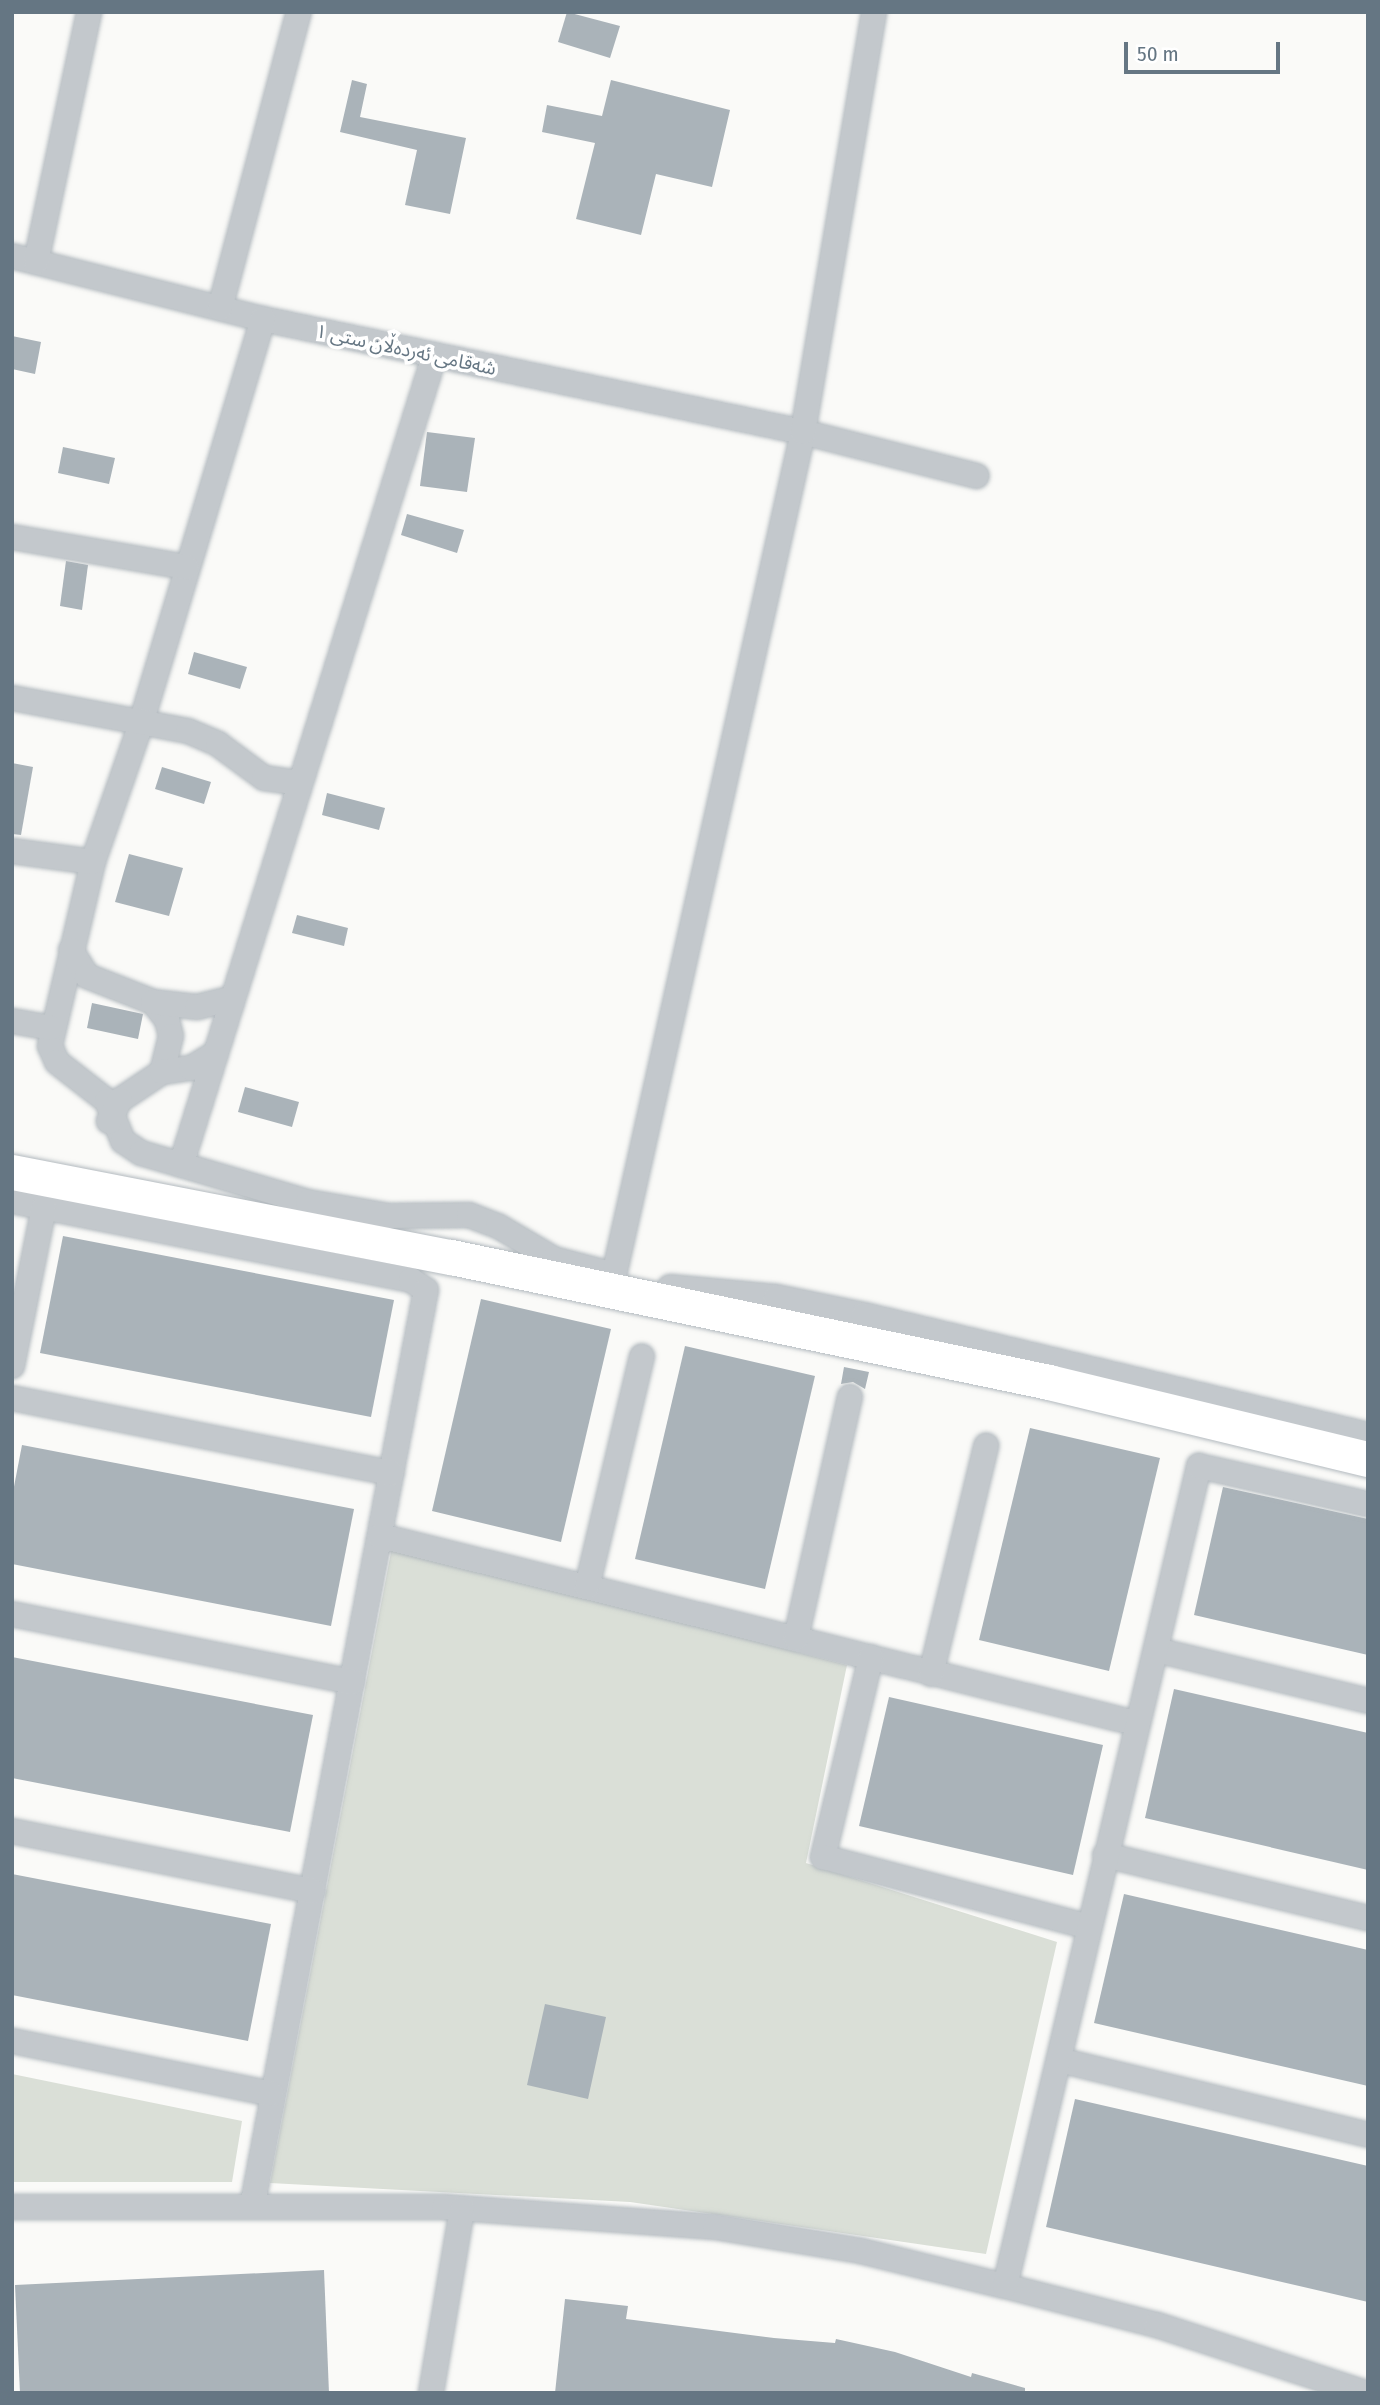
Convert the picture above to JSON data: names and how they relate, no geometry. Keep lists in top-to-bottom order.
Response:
{
  "streets": {
    "street": ["شەقامی ئەردەڵان ستی ١"]
  },
  "scale_bar": "50 m"
}
